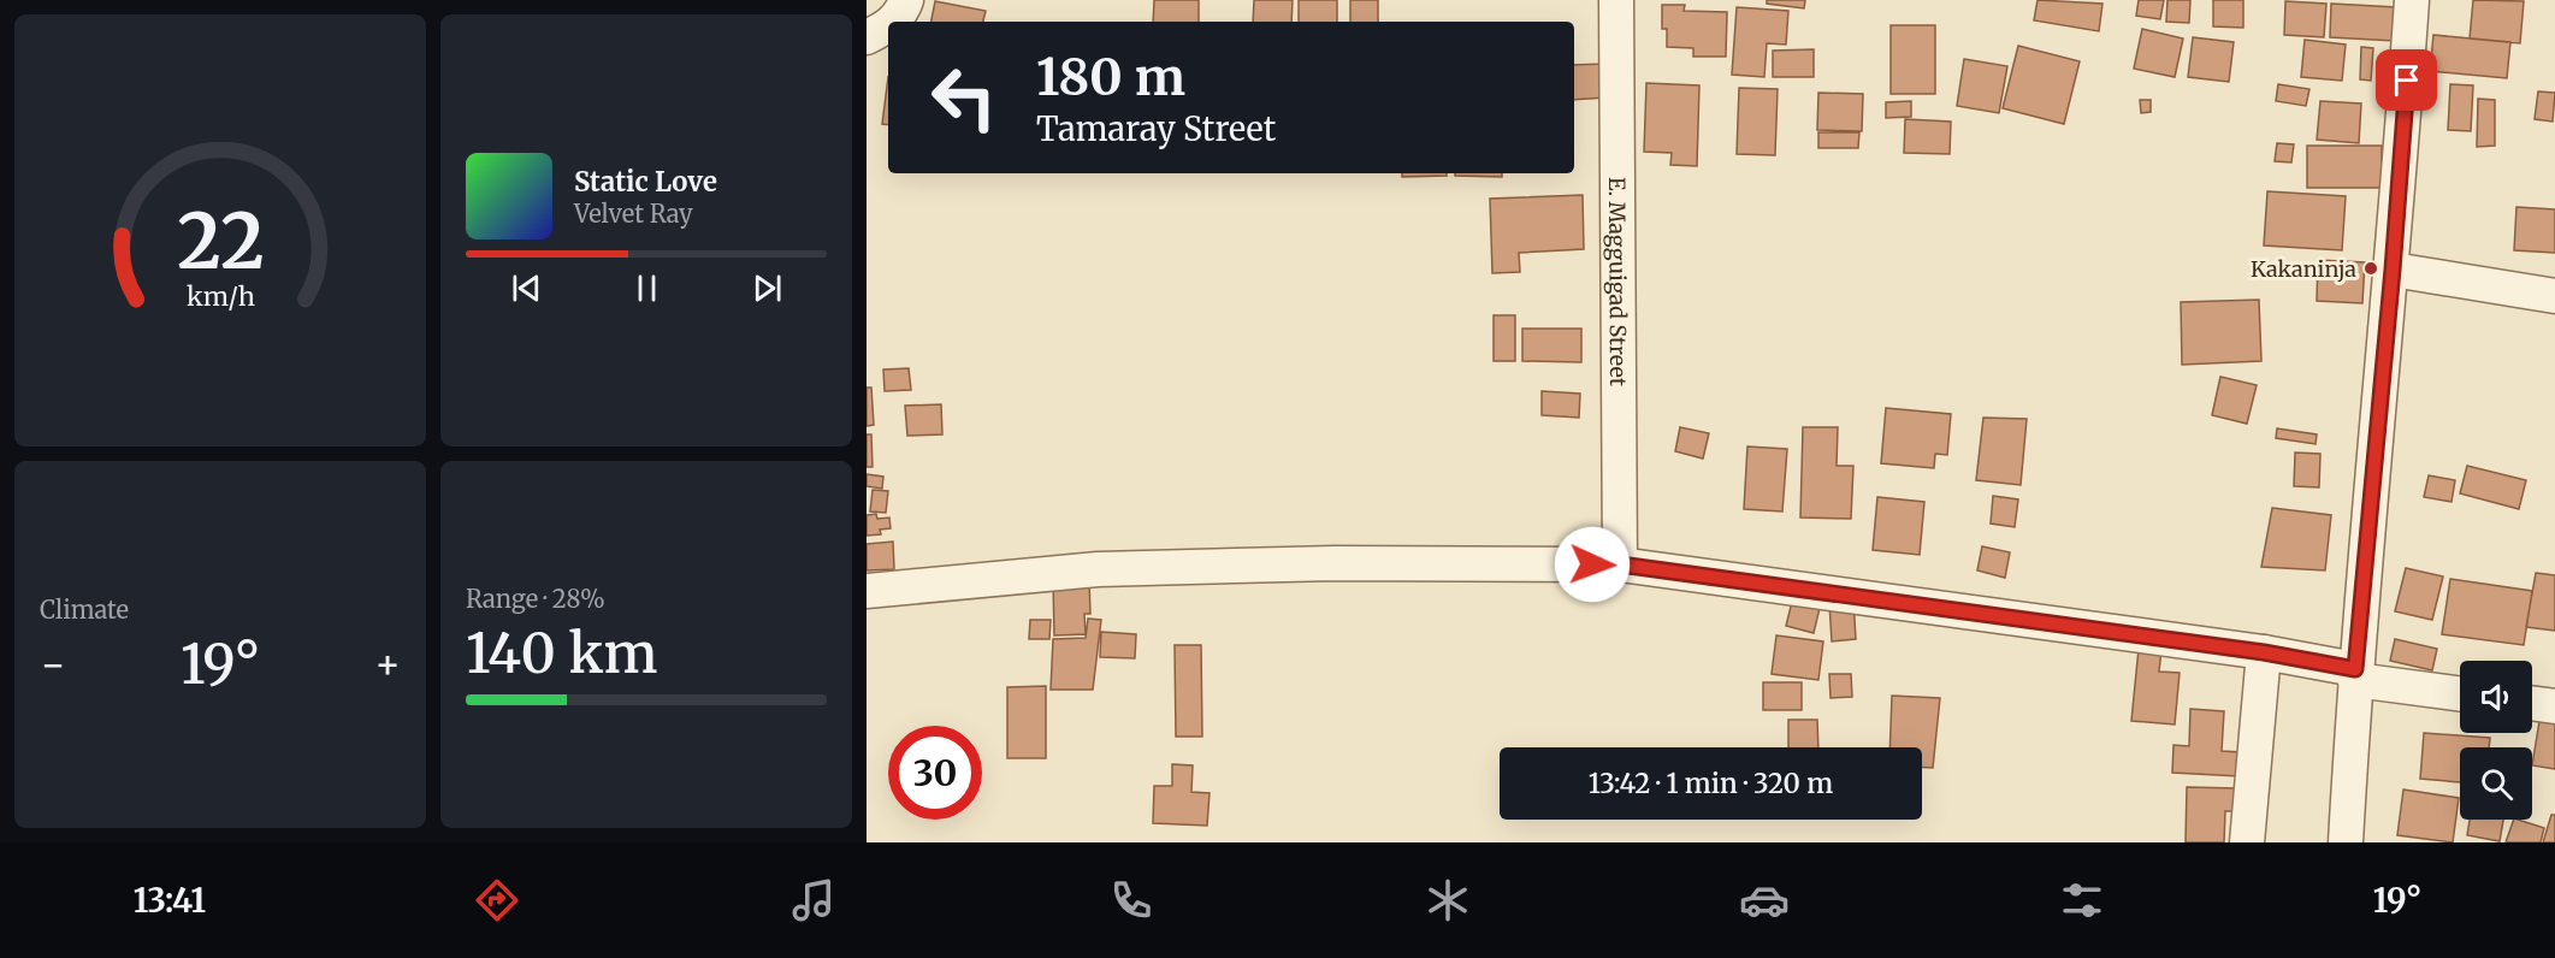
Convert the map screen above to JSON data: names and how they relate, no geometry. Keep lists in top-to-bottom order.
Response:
{
  "streets": {
    "street": ["E. Magguigad Street"]
  },
  "places": ["Kakaninja"],
  "page": {
    "turn": ["180 m", "Tamaray Street"],
    "song": ["Static Love", "Velvet Ray"],
    "tile": [
      "Climate",
      ["Range · 28%", "140 km"]
    ],
    "heat": ["−", "19°", "+"],
    "limit": "30",
    "trip": "13:42 · 1 min · 320 m",
    "tabs": ["13:41", "19°"],
    "gauge": ["22", "km/h"]
  }
}
